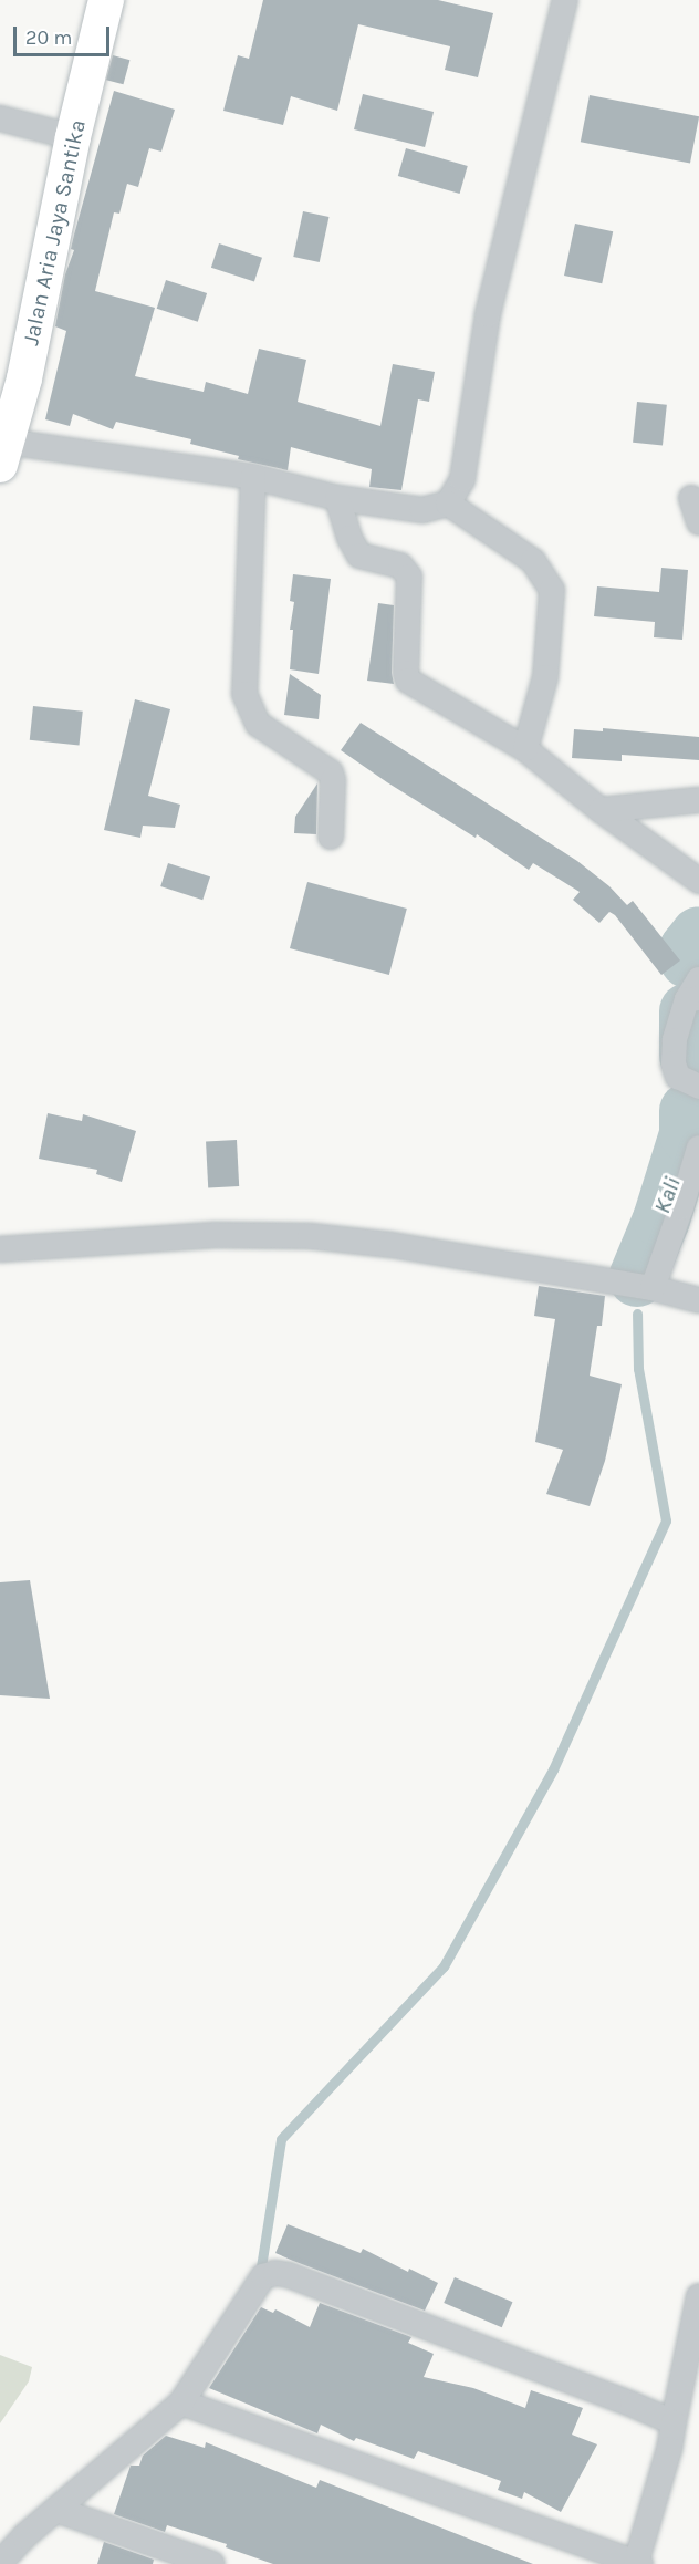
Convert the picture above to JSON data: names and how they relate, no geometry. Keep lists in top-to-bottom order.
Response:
{
  "streets": {
    "street": ["Jalan Aria Jaya Santika"]
  },
  "water": ["Kali"],
  "scale_bar": "20 m"
}
